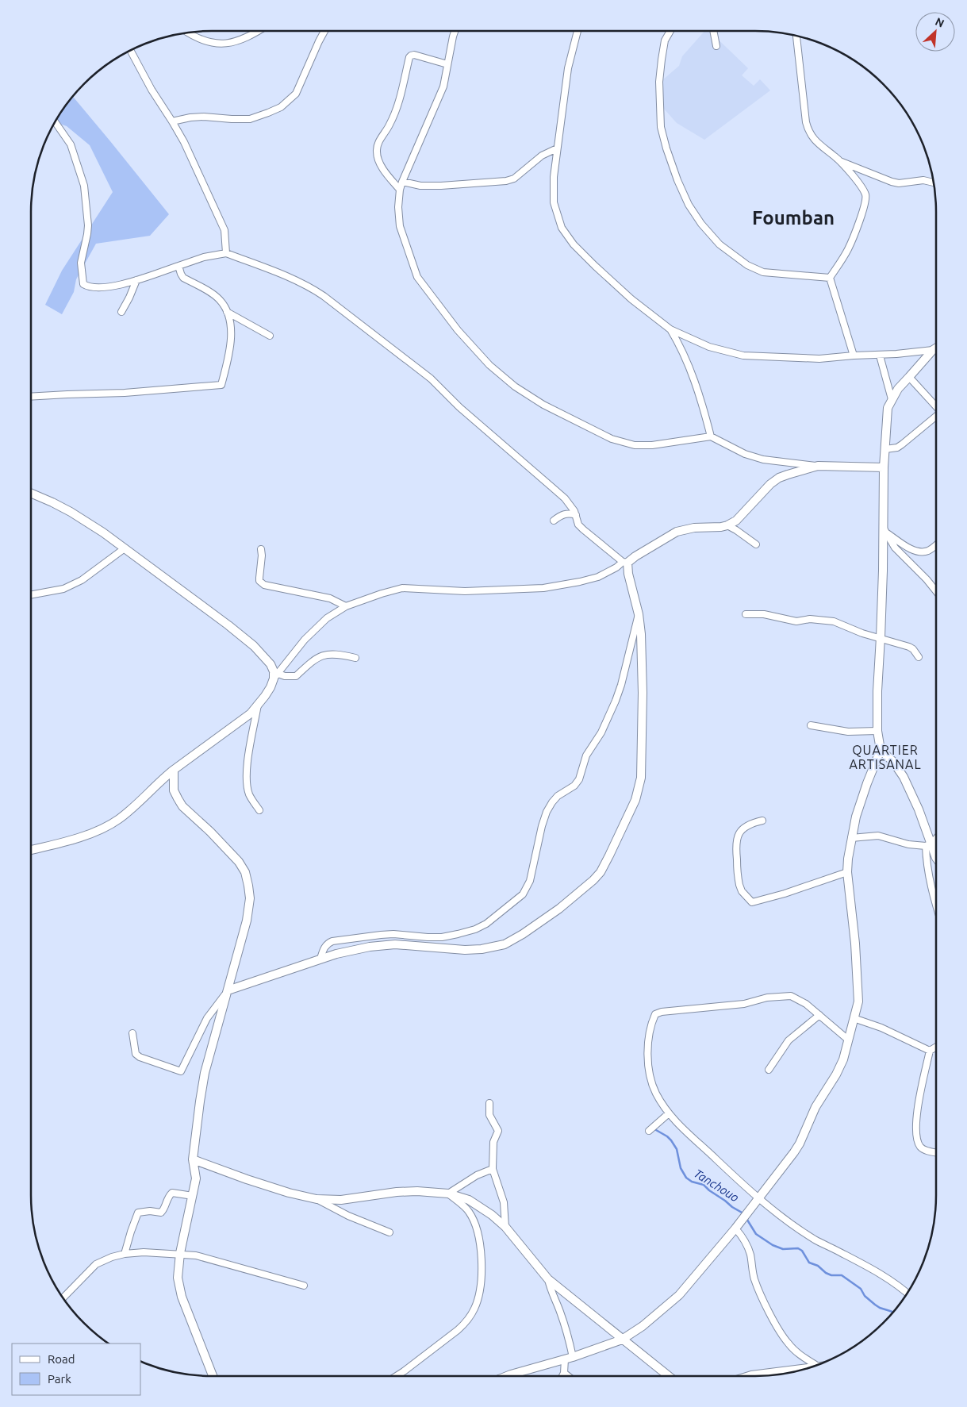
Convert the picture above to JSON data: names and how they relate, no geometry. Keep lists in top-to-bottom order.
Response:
{
  "districts": ["Foumban", "QUARTIER ARTISANAL"],
  "water": ["Tanchouo"],
  "legend": ["Road", "Park"],
  "north": "top right"
}
